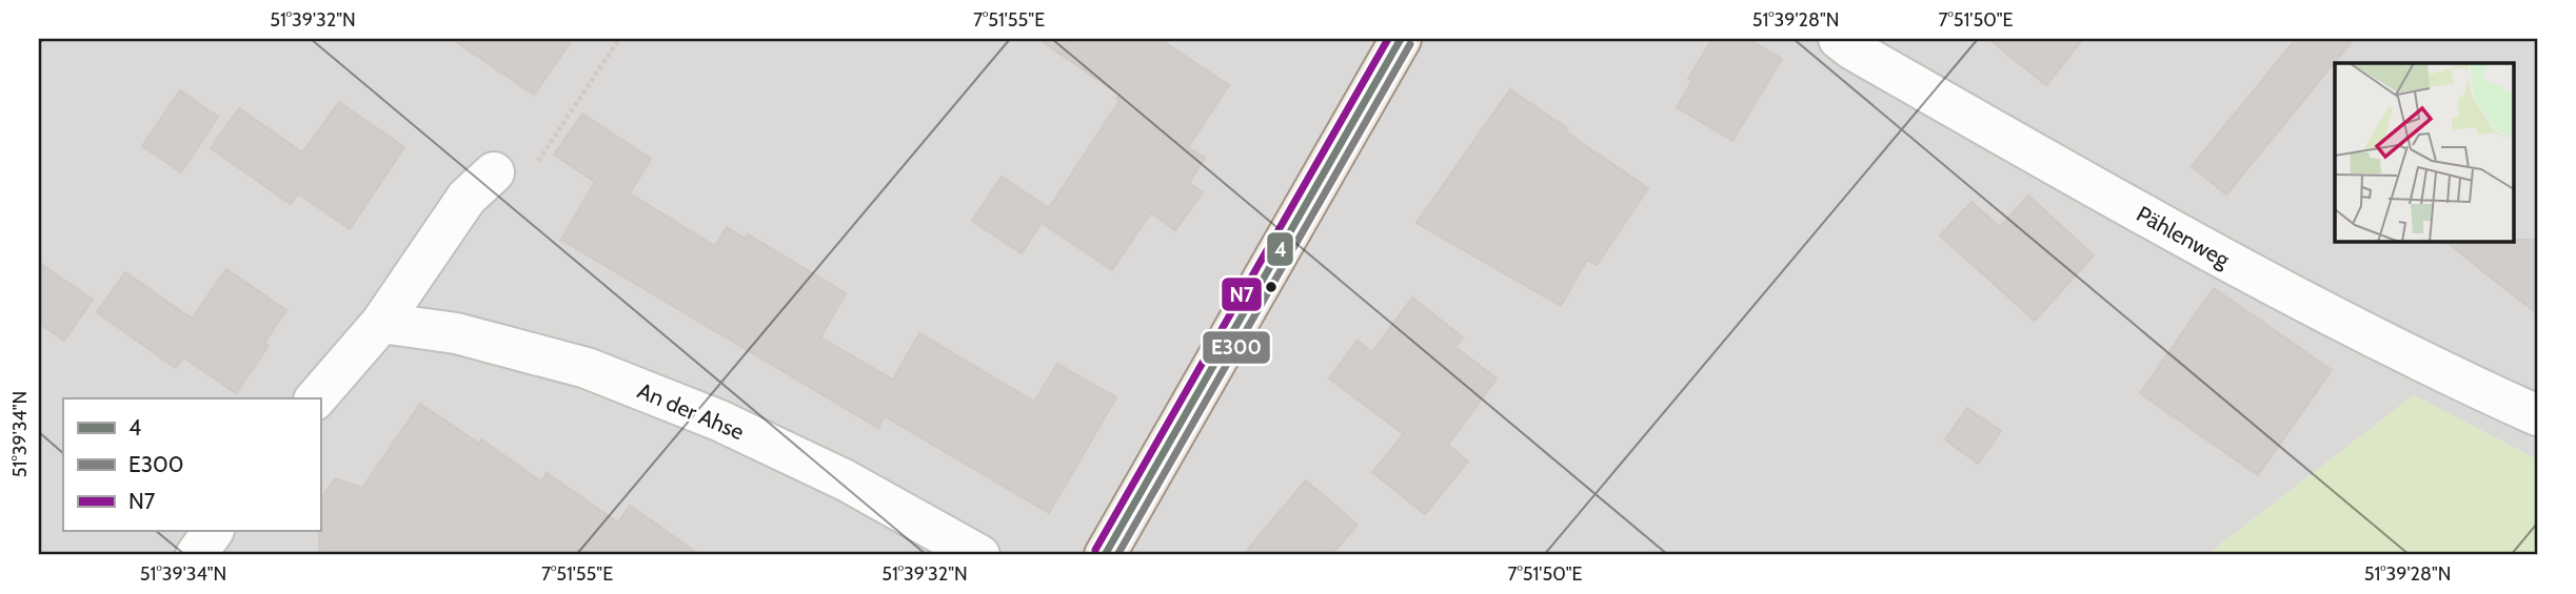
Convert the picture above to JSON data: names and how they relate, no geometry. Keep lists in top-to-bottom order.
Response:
{
  "streets": {
    "street": ["Pählenweg", "An der Ahse"]
  },
  "lines": ["transit line 4", "transit line N7", "transit line E300"],
  "legend": ["4", "E300", "N7"],
  "coordinates": [
    "51°39'32\"N",
    "7°51'55\"E",
    "51°39'28\"N",
    "7°51'50\"E",
    "51°39'34\"N"
  ]
}
